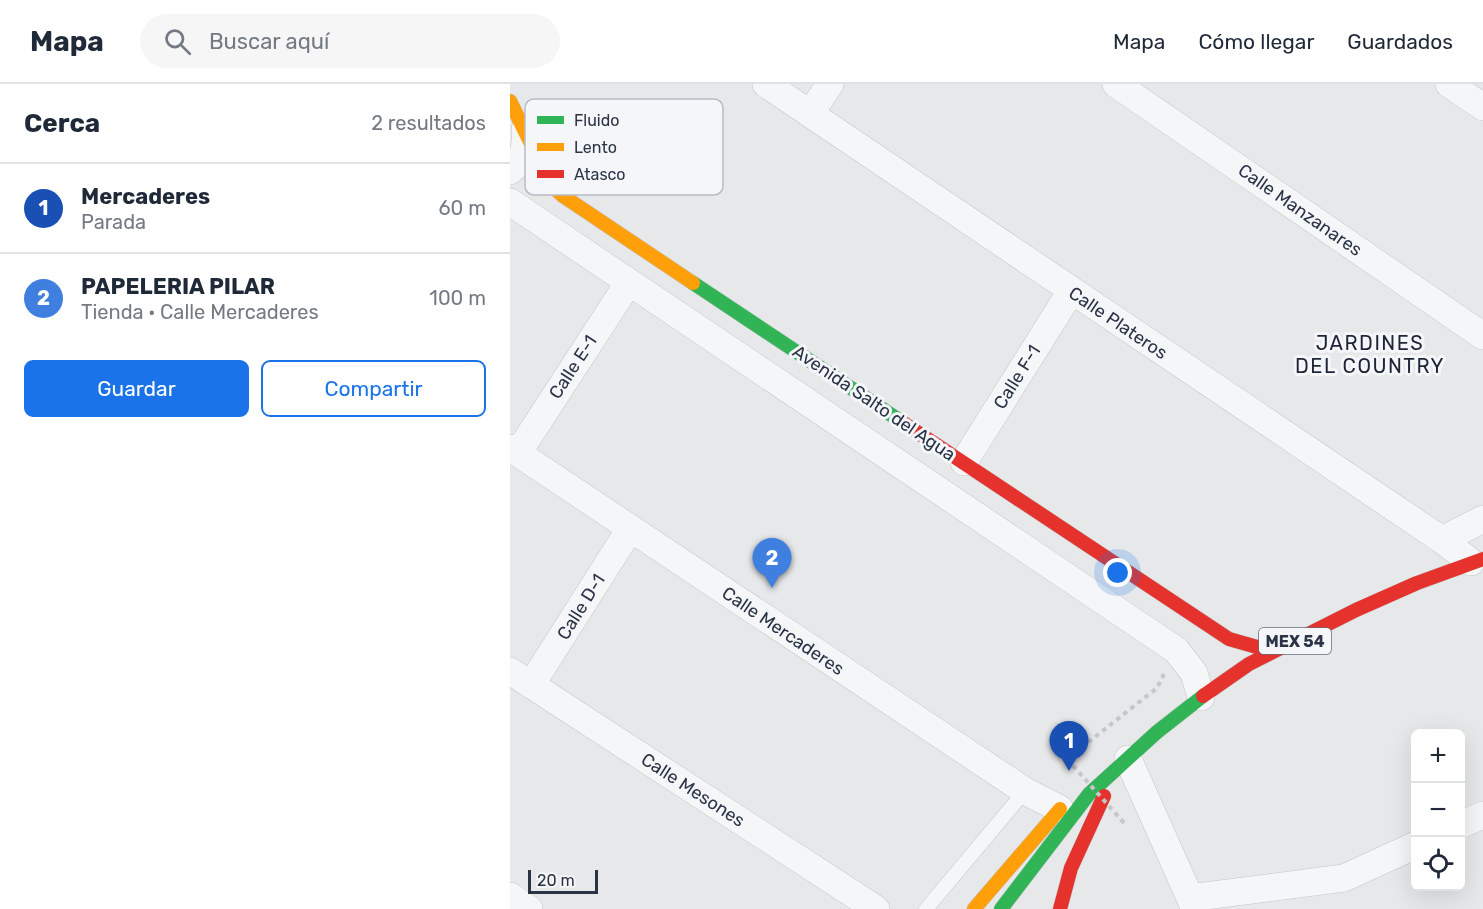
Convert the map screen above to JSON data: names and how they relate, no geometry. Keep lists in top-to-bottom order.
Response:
{
  "streets": {
    "street": [
      "Calle Manzanares",
      "Calle Plateros",
      "Calle E-1",
      "Calle F-1",
      "Avenida Salto del Agua",
      "Calle D-1",
      "Calle Mercaderes",
      "MEX 54",
      "Calle Mesones"
    ]
  },
  "crossings": [
    ["Calle Plateros", "Calle F-1"],
    ["Calle Plateros", "MEX 54"],
    ["Calle E-1", "Avenida Salto del Agua"],
    ["Calle E-1", "Calle Mercaderes"],
    ["Calle F-1", "Avenida Salto del Agua"],
    ["Avenida Salto del Agua", "MEX 54"],
    ["Calle D-1", "Calle Mercaderes"],
    ["Calle D-1", "Calle Mesones"],
    ["Calle Mercaderes", "MEX 54"]
  ],
  "districts": ["JARDINES DEL COUNTRY"],
  "legend": ["Fluido", "Lento", "Atasco"],
  "scale_bar": "20 m",
  "page": {
    "header": "Mapa",
    "search": "Buscar aquí",
    "nav": ["Mapa", "Cómo llegar", "Guardados"],
    "heading": ["Cerca", "2 resultados"],
    "list": [
      {
        "mark": "1",
        "name": "Mercaderes",
        "note": "Parada",
        "value": "60 m"
      },
      {
        "mark": "2",
        "name": "PAPELERIA PILAR",
        "note": "Tienda · Calle Mercaderes",
        "value": "100 m"
      }
    ],
    "buttons": ["Guardar", "Compartir"],
    "pins": ["2", "1"],
    "map_buttons": ["+", "−"],
    "scale": "20 m"
  }
}
